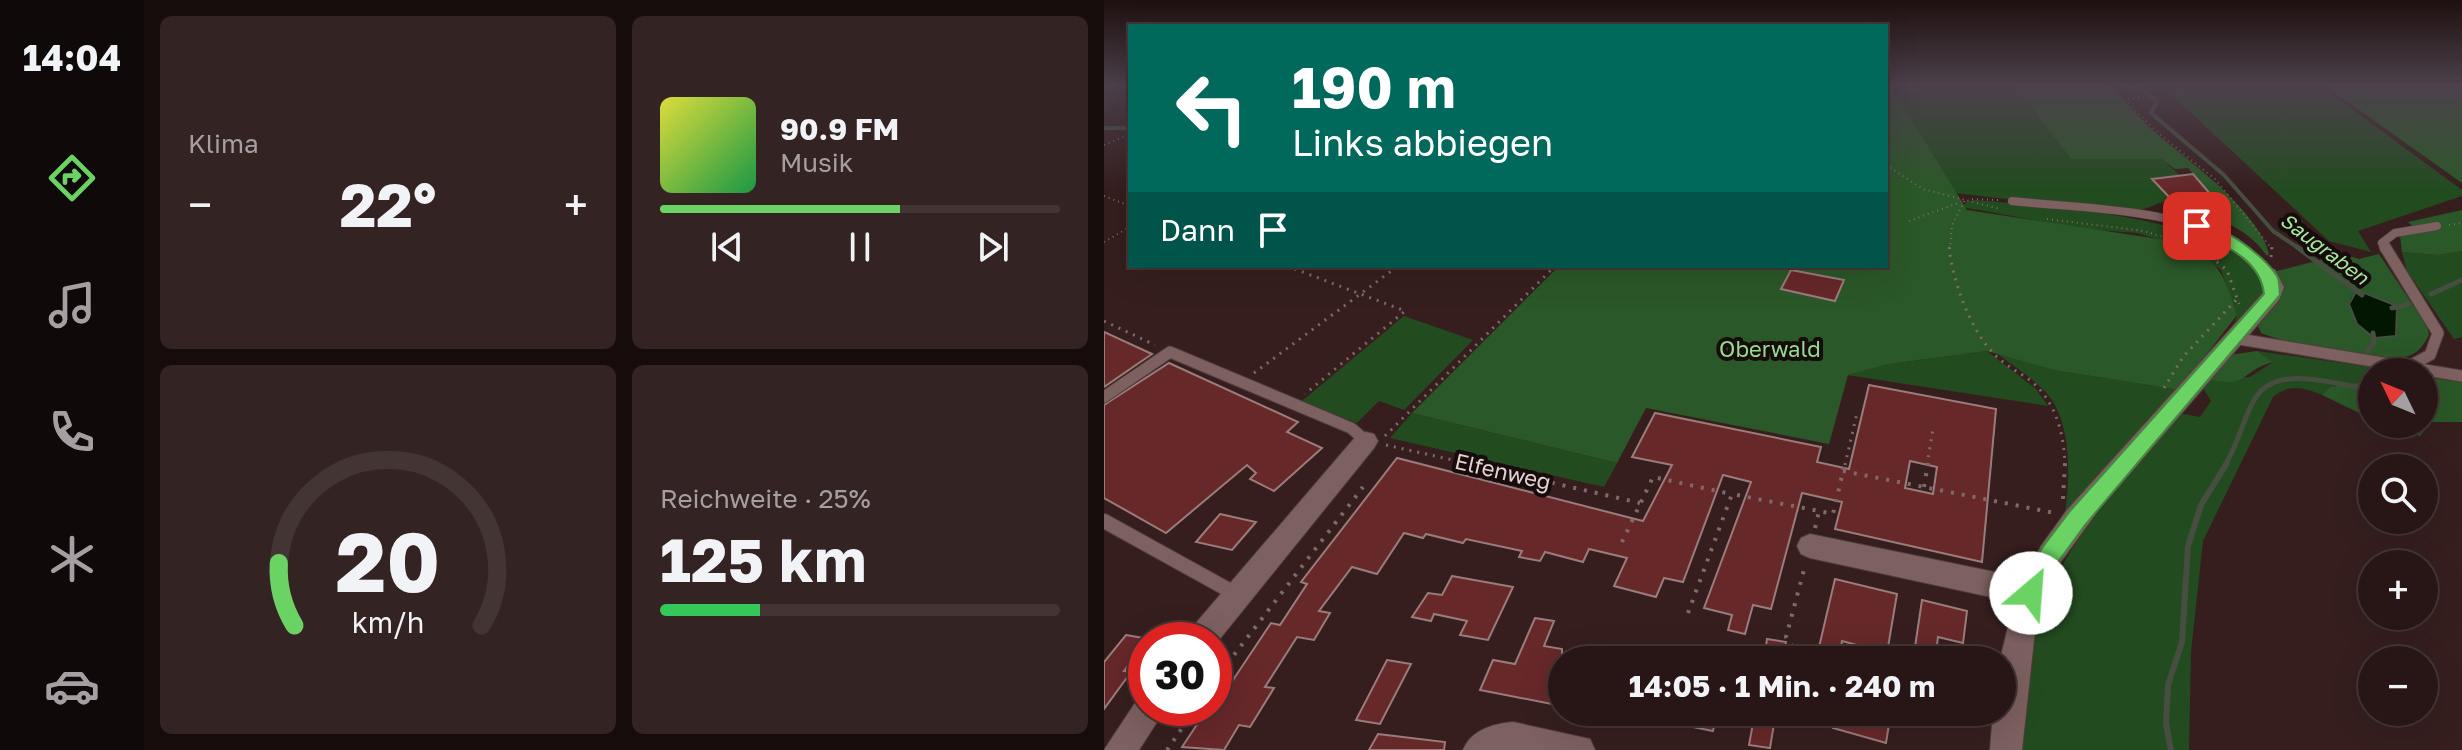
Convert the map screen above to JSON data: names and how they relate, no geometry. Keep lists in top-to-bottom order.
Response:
{
  "streets": {
    "path": ["Elfenweg"]
  },
  "water": ["Saugraben"],
  "parks": ["Oberwald"],
  "north": "top left",
  "page": {
    "tabs": "14:04",
    "tile": [
      "Klima",
      ["Reichweite · 25%", "125 km"]
    ],
    "turn": ["190 m", "Links abbiegen"],
    "song": ["90.9 FM", "Musik"],
    "heat": ["−", "22°", "+"],
    "then": "Dann",
    "map_buttons": ["+", "−"],
    "limit": "30",
    "trip": "14:05 · 1 Min. · 240 m",
    "gauge": ["20", "km/h"]
  }
}
